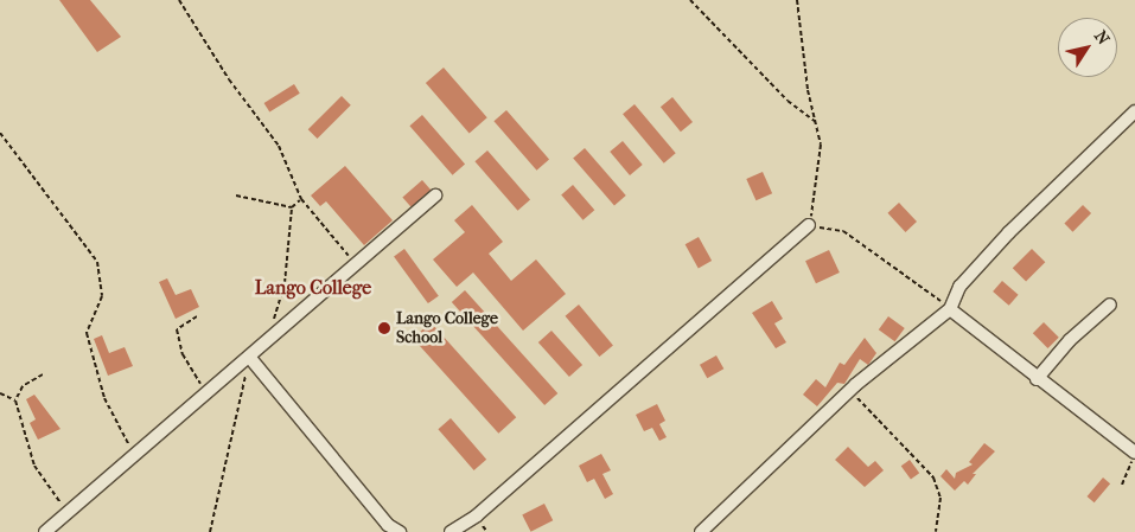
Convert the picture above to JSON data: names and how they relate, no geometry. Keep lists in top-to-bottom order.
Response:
{
  "districts": ["Lango College"],
  "places": ["Lango College School"],
  "north": "top right"
}
